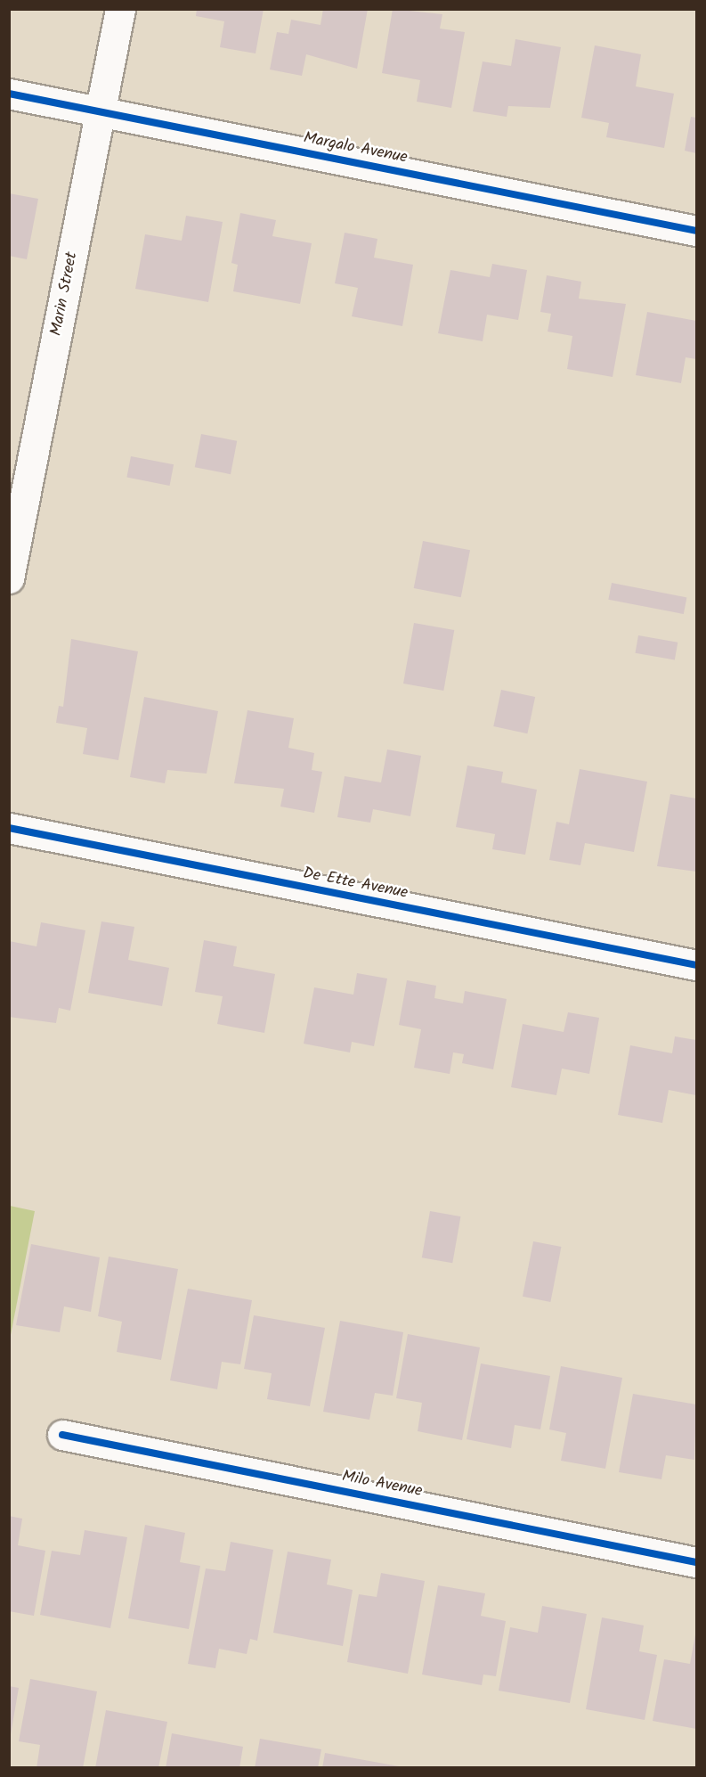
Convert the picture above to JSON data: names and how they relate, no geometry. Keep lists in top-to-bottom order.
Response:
{
  "streets": {
    "street": [
      "Margalo Avenue",
      "Marin Street",
      "De Ette Avenue",
      "Milo Avenue"
    ]
  },
  "crossings": [
    ["Margalo Avenue", "Marin Street"]
  ]
}
